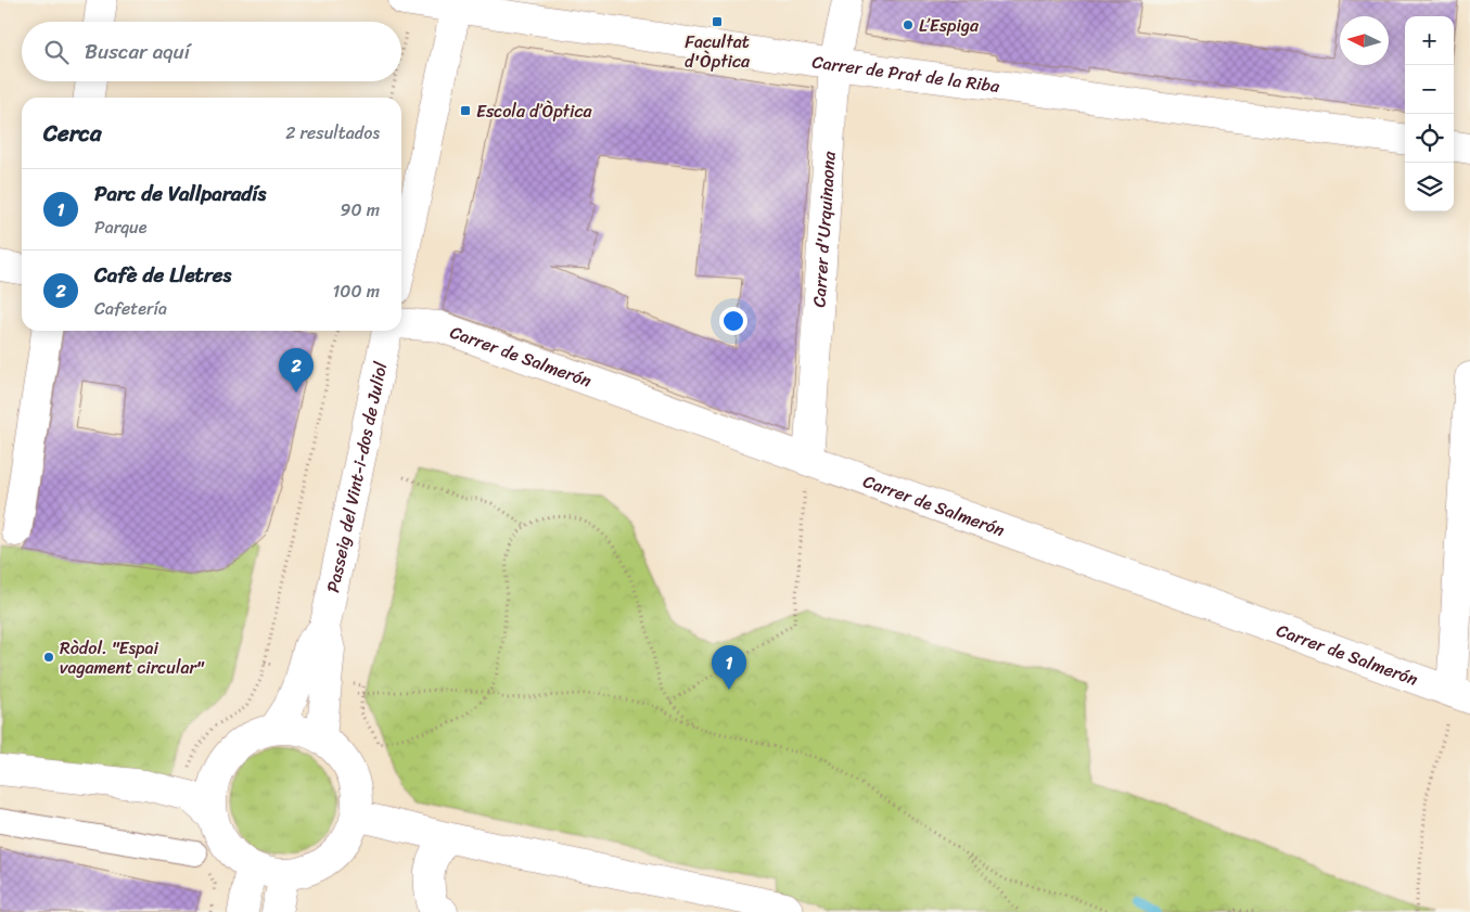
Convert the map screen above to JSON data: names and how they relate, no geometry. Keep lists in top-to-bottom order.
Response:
{
  "streets": {
    "street": [
      "Carrer de Prat de la Riba",
      "Carrer d'Urquinaona",
      "Carrer de Salmerón",
      "Passeig del Vint-i-dos de Juliol"
    ]
  },
  "crossings": [
    ["Carrer de Prat de la Riba", "Carrer d'Urquinaona"],
    ["Carrer d'Urquinaona", "Carrer de Salmerón"]
  ],
  "places": {
    "transit": ["Facultat d'Òptica", "Escola d’Òptica"],
    "other": ["L’Espiga", "Ròdol. \"Espai vagament circular\""]
  },
  "north": "left",
  "page": {
    "map_buttons": ["+", "−"],
    "search": "Buscar aquí",
    "heading": ["Cerca", "2 resultados"],
    "list": [
      {
        "mark": "1",
        "name": "Parc de Vallparadís",
        "note": "Parque",
        "value": "90 m"
      },
      {
        "mark": "2",
        "name": "Cafè de Lletres",
        "note": "Cafetería",
        "value": "100 m"
      }
    ],
    "pins": ["2", "1"]
  }
}
